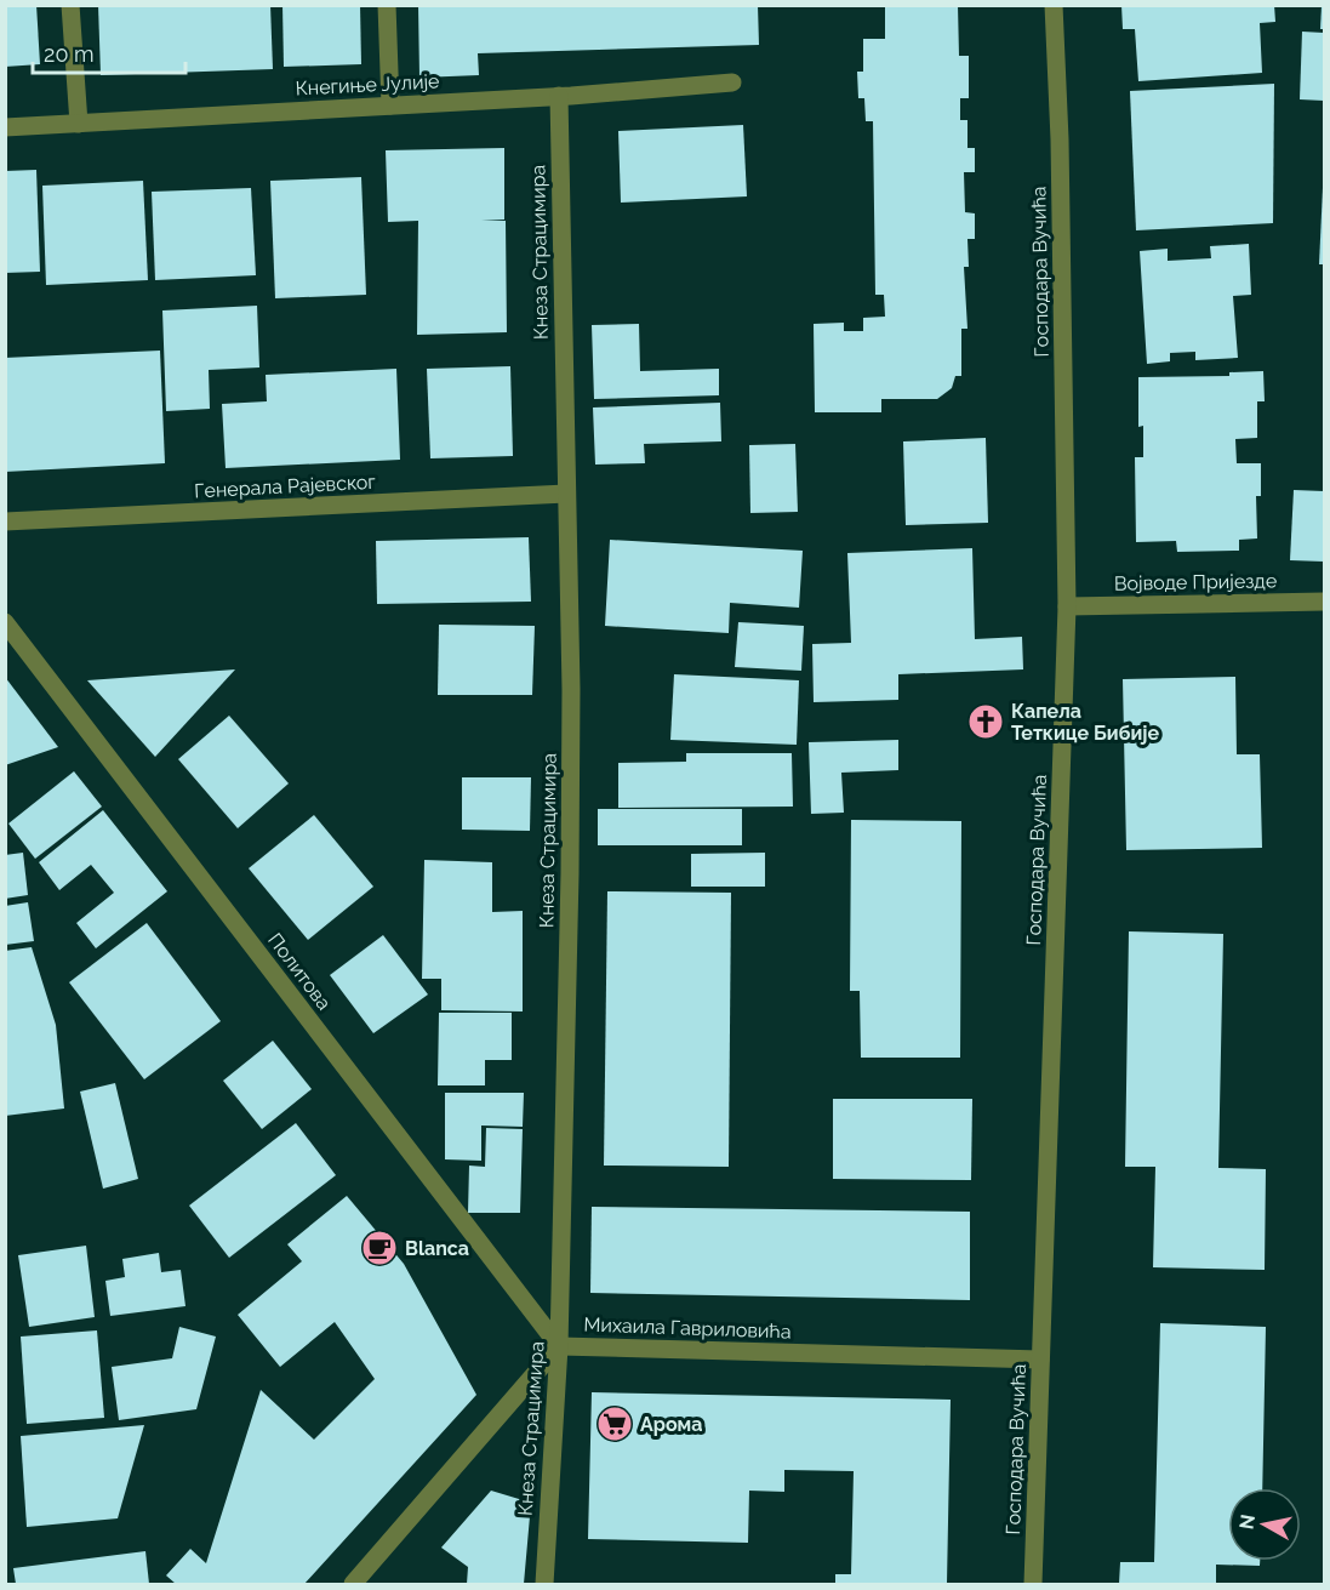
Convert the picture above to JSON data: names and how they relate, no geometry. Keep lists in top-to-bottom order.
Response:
{
  "streets": {
    "street": [
      "Кнегиње Јулије",
      "Кнеза Страцимира",
      "Господара Вучића",
      "Генерала Рајевског",
      "Војводе Пријезде",
      "Политова",
      "Михаила Гавриловића"
    ]
  },
  "crossings": [
    ["Кнегиње Јулије", "Кнеза Страцимира"],
    ["Кнеза Страцимира", "Генерала Рајевског"],
    ["Кнеза Страцимира", "Политова"],
    ["Кнеза Страцимира", "Михаила Гавриловића"],
    ["Господара Вучића", "Војводе Пријезде"],
    ["Господара Вучића", "Михаила Гавриловића"],
    ["Политова", "Михаила Гавриловића"]
  ],
  "places": {
    "church": ["Капела Теткице Бибије"],
    "cafe": ["Blanca"],
    "supermarket": ["Арома"]
  },
  "scale_bar": "20 m",
  "north": "left"
}
